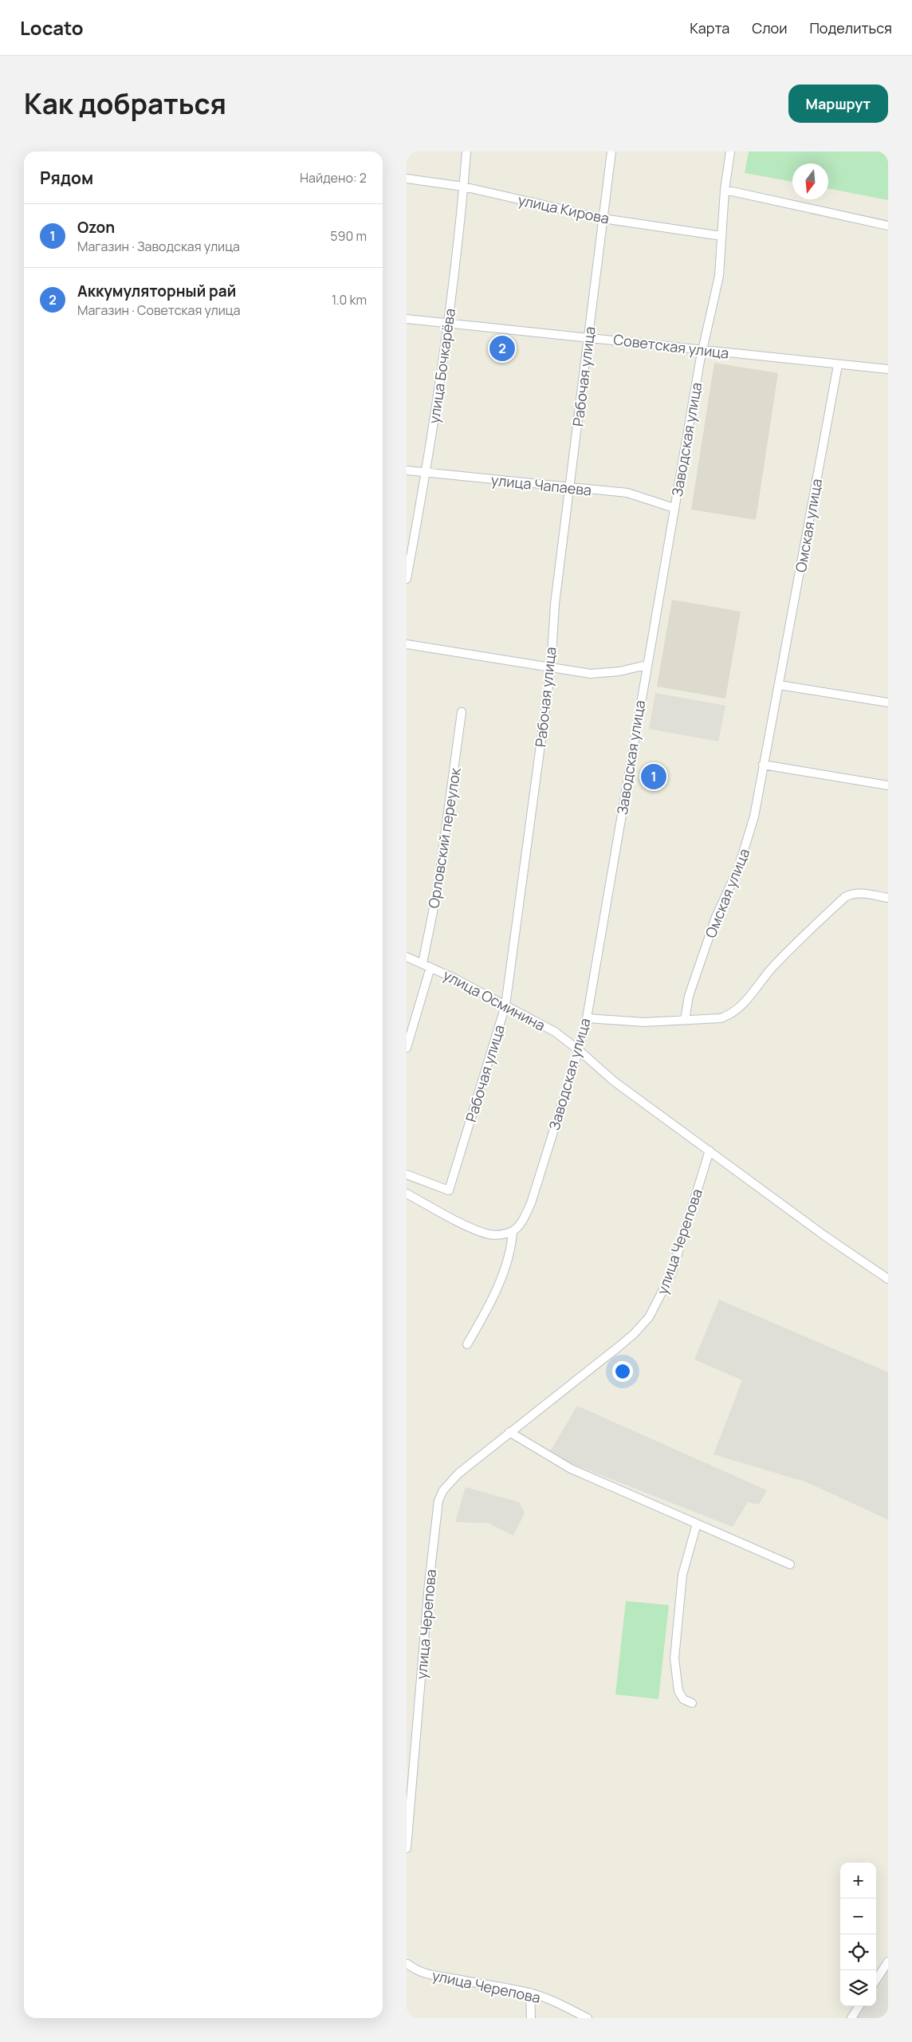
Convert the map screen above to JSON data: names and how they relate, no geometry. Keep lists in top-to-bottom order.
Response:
{
  "streets": {
    "street": [
      "улица Кирова",
      "Советская улица",
      "улица Бочкарёва",
      "Рабочая улица",
      "Заводская улица",
      "улица Чапаева",
      "Омская улица",
      "Орловский переулок",
      "улица Осминина",
      "улица Черепова"
    ]
  },
  "crossings": [
    ["улица Кирова", "улица Бочкарёва"],
    ["улица Кирова", "Рабочая улица"],
    ["улица Кирова", "Заводская улица"],
    ["Советская улица", "улица Бочкарёва"],
    ["Советская улица", "Рабочая улица"],
    ["Советская улица", "Заводская улица"],
    ["Советская улица", "Омская улица"],
    ["улица Бочкарёва", "улица Чапаева"],
    ["Рабочая улица", "улица Чапаева"],
    ["Рабочая улица", "улица Осминина"],
    ["Заводская улица", "улица Чапаева"],
    ["Заводская улица", "улица Осминина"],
    ["Орловский переулок", "улица Осминина"],
    ["улица Осминина", "улица Черепова"]
  ],
  "north": "bottom",
  "page": {
    "header": "Locato",
    "nav": ["Карта", "Слои", "Поделиться"],
    "title": "Как добраться",
    "buttons": "Маршрут",
    "heading": ["Рядом", "Найдено: 2"],
    "list": [
      {
        "mark": "1",
        "name": "Ozon",
        "note": "Магазин · Заводская улица",
        "value": "590 m"
      },
      {
        "mark": "2",
        "name": "Аккумуляторный рай",
        "note": "Магазин · Советская улица",
        "value": "1.0 km"
      }
    ],
    "pins": ["2", "1"],
    "map_buttons": ["+", "−"]
  }
}
